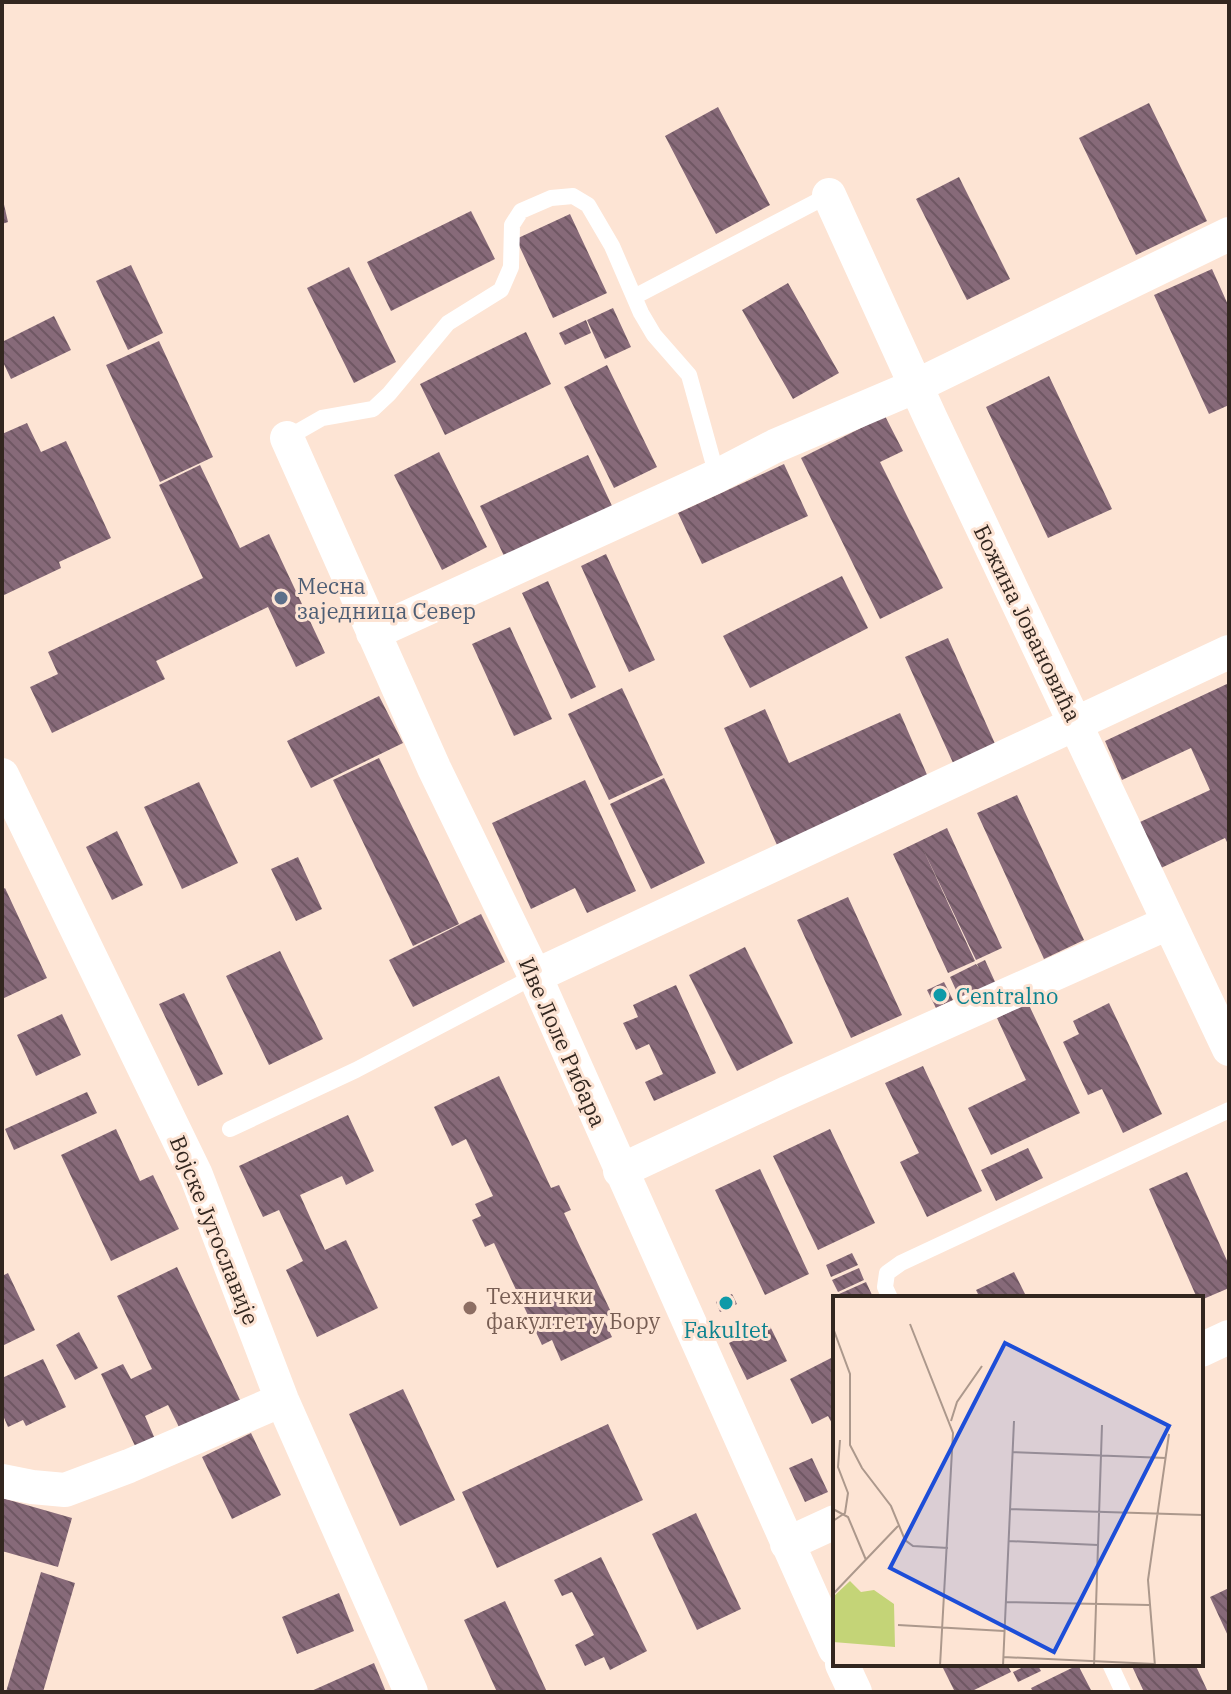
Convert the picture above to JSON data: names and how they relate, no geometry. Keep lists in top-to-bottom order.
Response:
{
  "streets": {
    "street": ["Божина Јовановића", "Иве Лоле Рибара", "Војске Југославије"]
  },
  "places": [
    "Месна заједница Север",
    "Centralno",
    "Fakultet",
    "Технички факултет у Бору"
  ]
}
